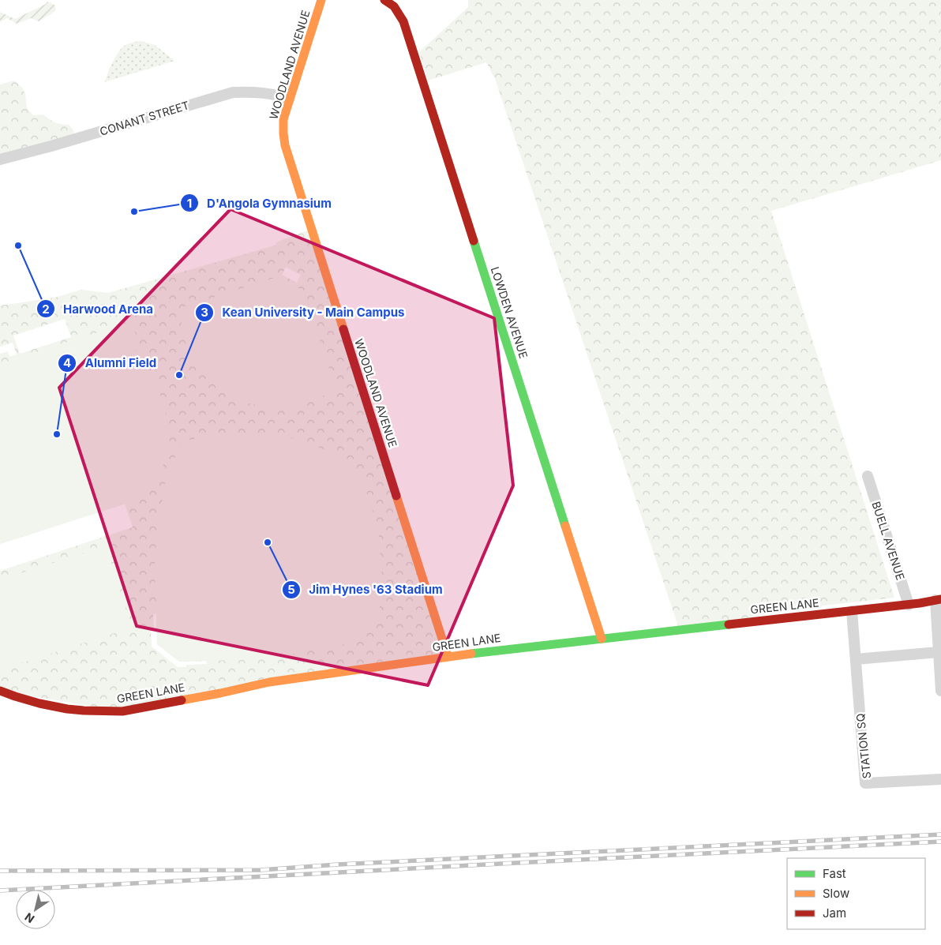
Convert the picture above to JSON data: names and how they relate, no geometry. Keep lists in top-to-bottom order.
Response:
{
  "streets": {
    "street": [
      "WOODLAND AVENUE",
      "CONANT STREET",
      "LOWDEN AVENUE",
      "BUELL AVENUE",
      "GREEN LANE",
      "STATION SQ"
    ]
  },
  "crossings": [
    ["WOODLAND AVENUE", "CONANT STREET"],
    ["WOODLAND AVENUE", "GREEN LANE"],
    ["LOWDEN AVENUE", "GREEN LANE"],
    ["BUELL AVENUE", "GREEN LANE"],
    ["GREEN LANE", "STATION SQ"]
  ],
  "places": [
    "D'Angola Gymnasium",
    "Harwood Arena",
    "Kean University - Main Campus",
    "Alumni Field",
    "Jim Hynes '63 Stadium"
  ],
  "legend": ["Fast", "Slow", "Jam"],
  "north": "bottom left"
}
